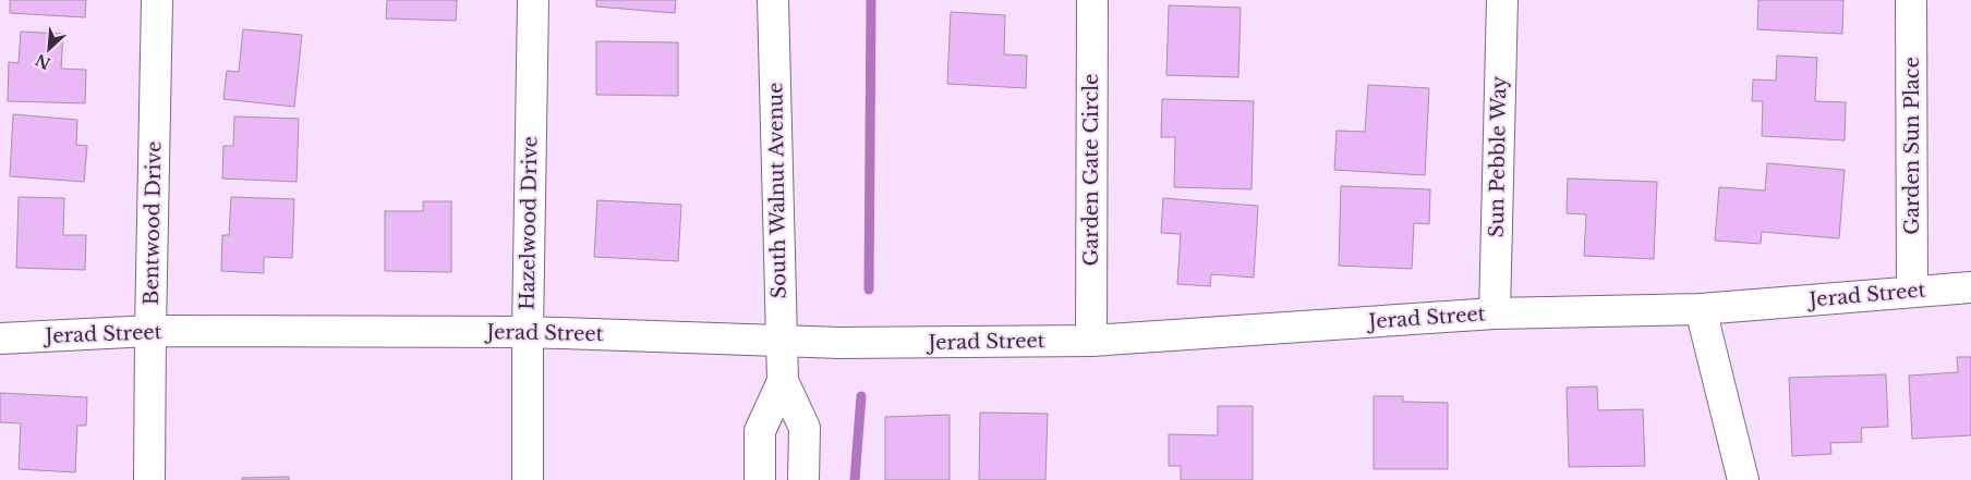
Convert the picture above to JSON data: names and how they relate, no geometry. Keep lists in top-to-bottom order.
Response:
{
  "streets": {
    "street": [
      "Garden Sun Place",
      "Sun Pebble Way",
      "Garden Gate Circle",
      "South Walnut Avenue",
      "Bentwood Drive",
      "Hazelwood Drive",
      "Jerad Street"
    ]
  },
  "crossings": [
    ["Garden Sun Place", "Jerad Street"],
    ["Sun Pebble Way", "Jerad Street"],
    ["Garden Gate Circle", "Jerad Street"],
    ["South Walnut Avenue", "Jerad Street"],
    ["Bentwood Drive", "Jerad Street"],
    ["Hazelwood Drive", "Jerad Street"]
  ],
  "north": "bottom left"
}
